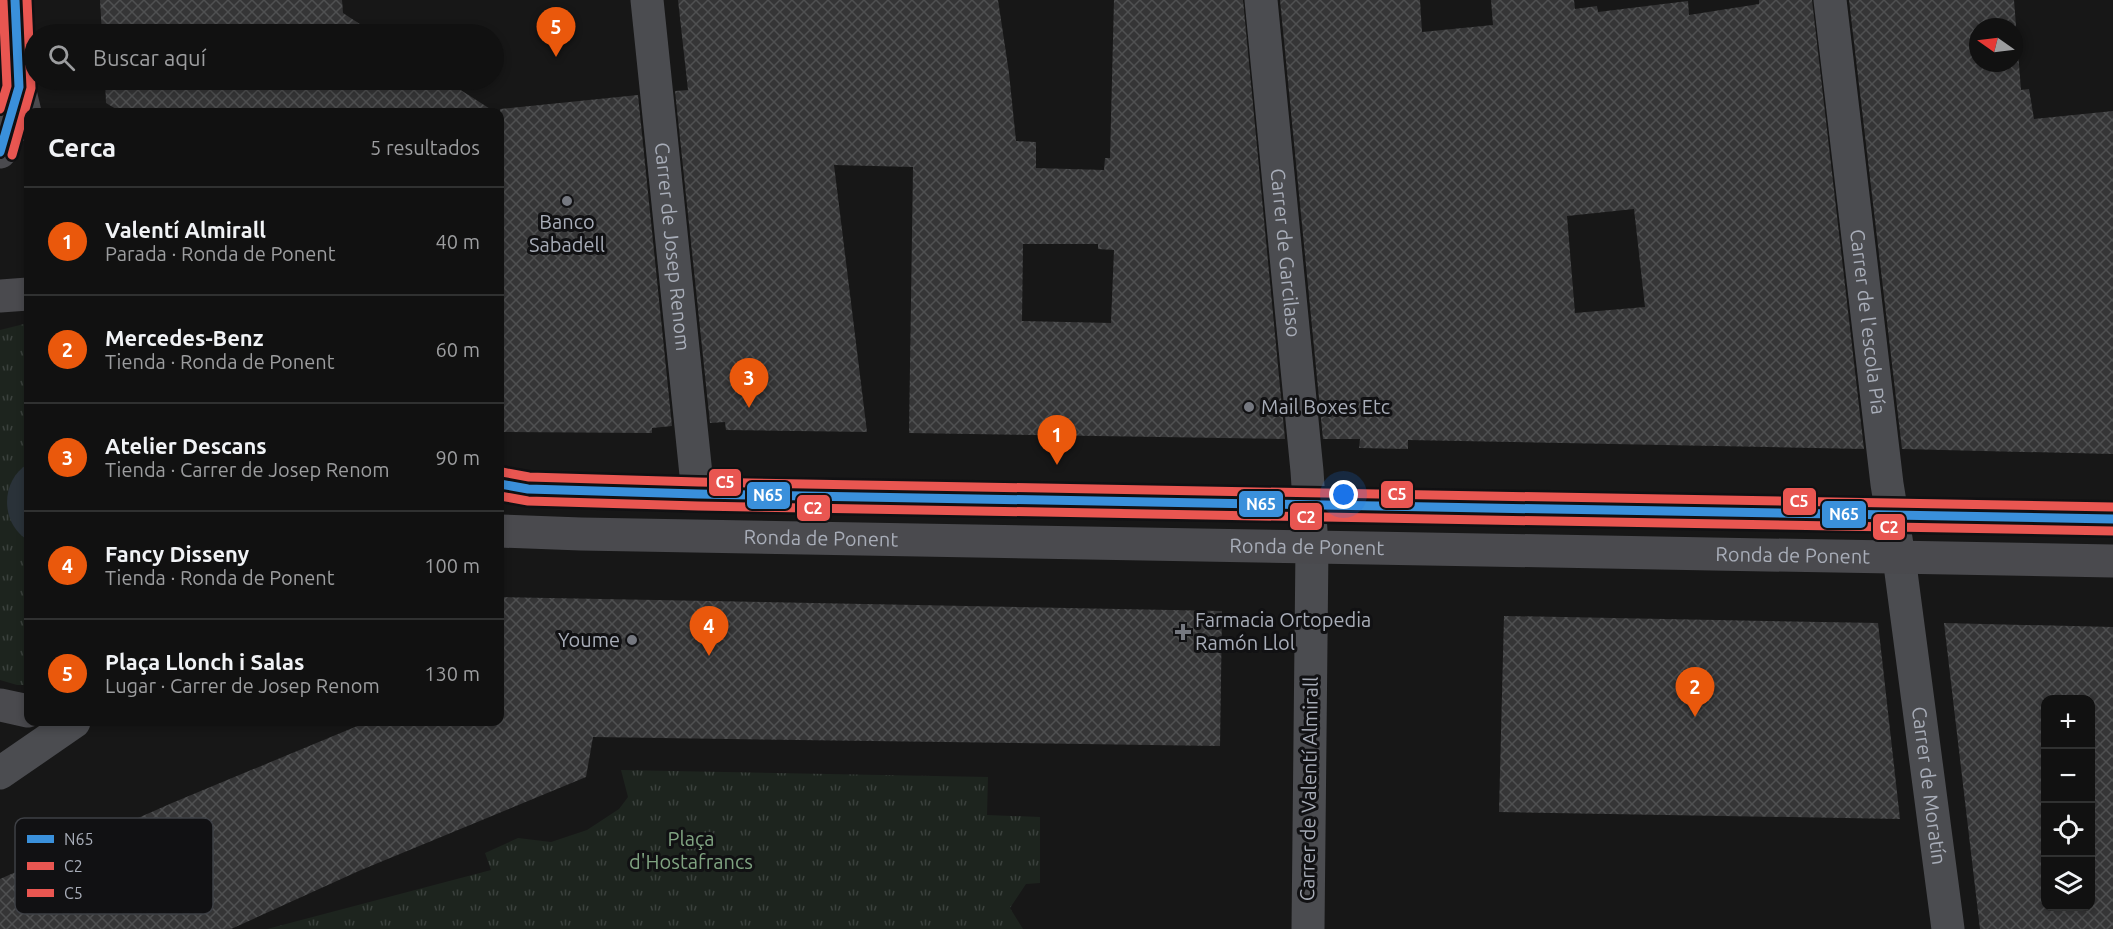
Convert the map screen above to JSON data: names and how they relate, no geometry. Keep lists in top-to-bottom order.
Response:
{
  "streets": {
    "main road": ["Ronda de Ponent"],
    "street": [
      "Carrer de Josep Renom",
      "Carrer de Garcilaso",
      "Carrer de l'escola Pía",
      "Carrer de Moratín",
      "Carrer de Valentí Almirall"
    ]
  },
  "crossings": [
    ["Carrer de Josep Renom", "Ronda de Ponent"],
    ["Carrer de Garcilaso", "Ronda de Ponent"],
    ["Carrer de Garcilaso", "Carrer de Valentí Almirall"],
    ["Carrer de l'escola Pía", "Ronda de Ponent"],
    ["Carrer de l'escola Pía", "Carrer de Moratín"],
    ["Ronda de Ponent", "Carrer de Valentí Almirall"]
  ],
  "parks": ["Plaça d'Hostafrancs"],
  "places": {
    "other": ["Banco Sabadell", "Mail Boxes Etc", "Youme"],
    "health": ["Farmacia Ortopedia Ramón Llol"]
  },
  "lines": ["transit line N65", "transit line C2", "transit line C5"],
  "legend": ["N65", "C2", "C5"],
  "north": "left",
  "page": {
    "pins": [
      "5",
      "3",
      "1",
      "4",
      "2"
    ],
    "search": "Buscar aquí",
    "heading": ["Cerca", "5 resultados"],
    "list": [
      {
        "mark": "1",
        "name": "Valentí Almirall",
        "note": "Parada · Ronda de Ponent",
        "value": "40 m"
      },
      {
        "mark": "2",
        "name": "Mercedes-Benz",
        "note": "Tienda · Ronda de Ponent",
        "value": "60 m"
      },
      {
        "mark": "3",
        "name": "Atelier Descans",
        "note": "Tienda · Carrer de Josep Renom",
        "value": "90 m"
      },
      {
        "mark": "4",
        "name": "Fancy Disseny",
        "note": "Tienda · Ronda de Ponent",
        "value": "100 m"
      },
      {
        "mark": "5",
        "name": "Plaça Llonch i Salas",
        "note": "Lugar · Carrer de Josep Renom",
        "value": "130 m"
      }
    ],
    "map_buttons": ["+", "−"]
  }
}
